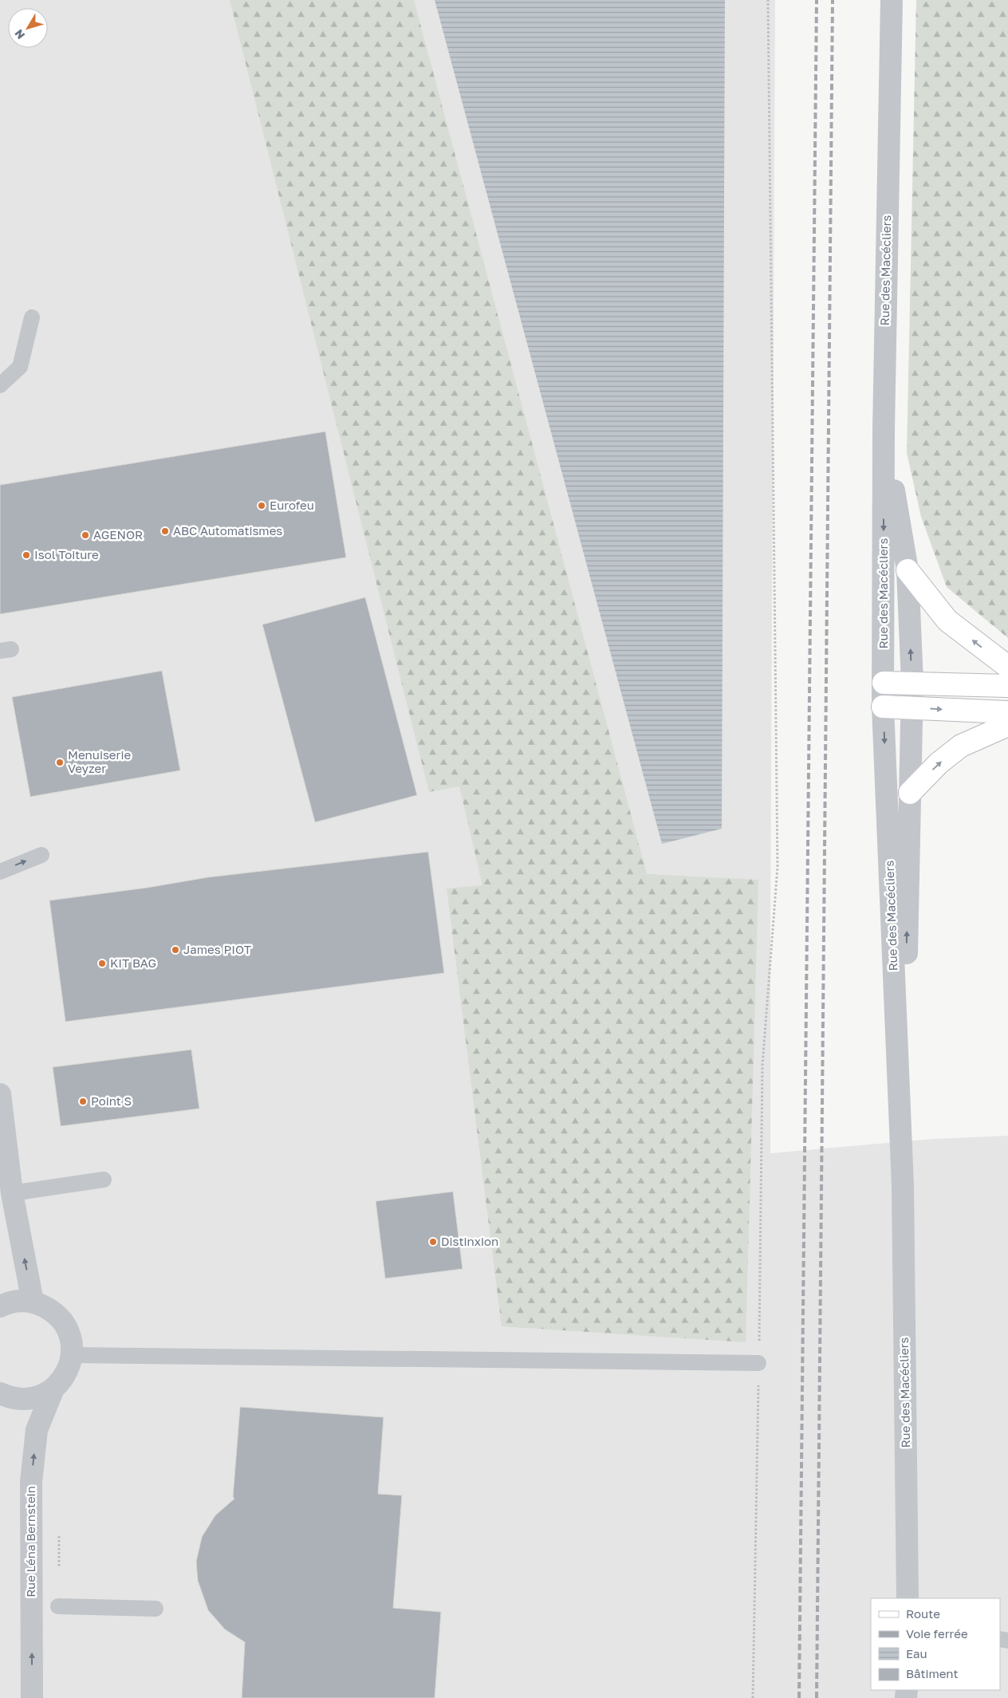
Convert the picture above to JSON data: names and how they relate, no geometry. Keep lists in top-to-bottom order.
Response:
{
  "streets": {
    "street": ["Rue des Macécliers", "Rue Léna Bernstein"]
  },
  "one_way": ["Rue Léna Bernstein"],
  "places": [
    "Eurofeu",
    "ABC Automatismes",
    "AGENOR",
    "Isol Toiture",
    "Menuiserie Veyzer",
    "James PIOT",
    "KIT BAG",
    "Point S",
    "Distinxion"
  ],
  "legend": [
    "Route",
    "Voie ferrée",
    "Eau",
    "Bâtiment"
  ],
  "north": "bottom left"
}
